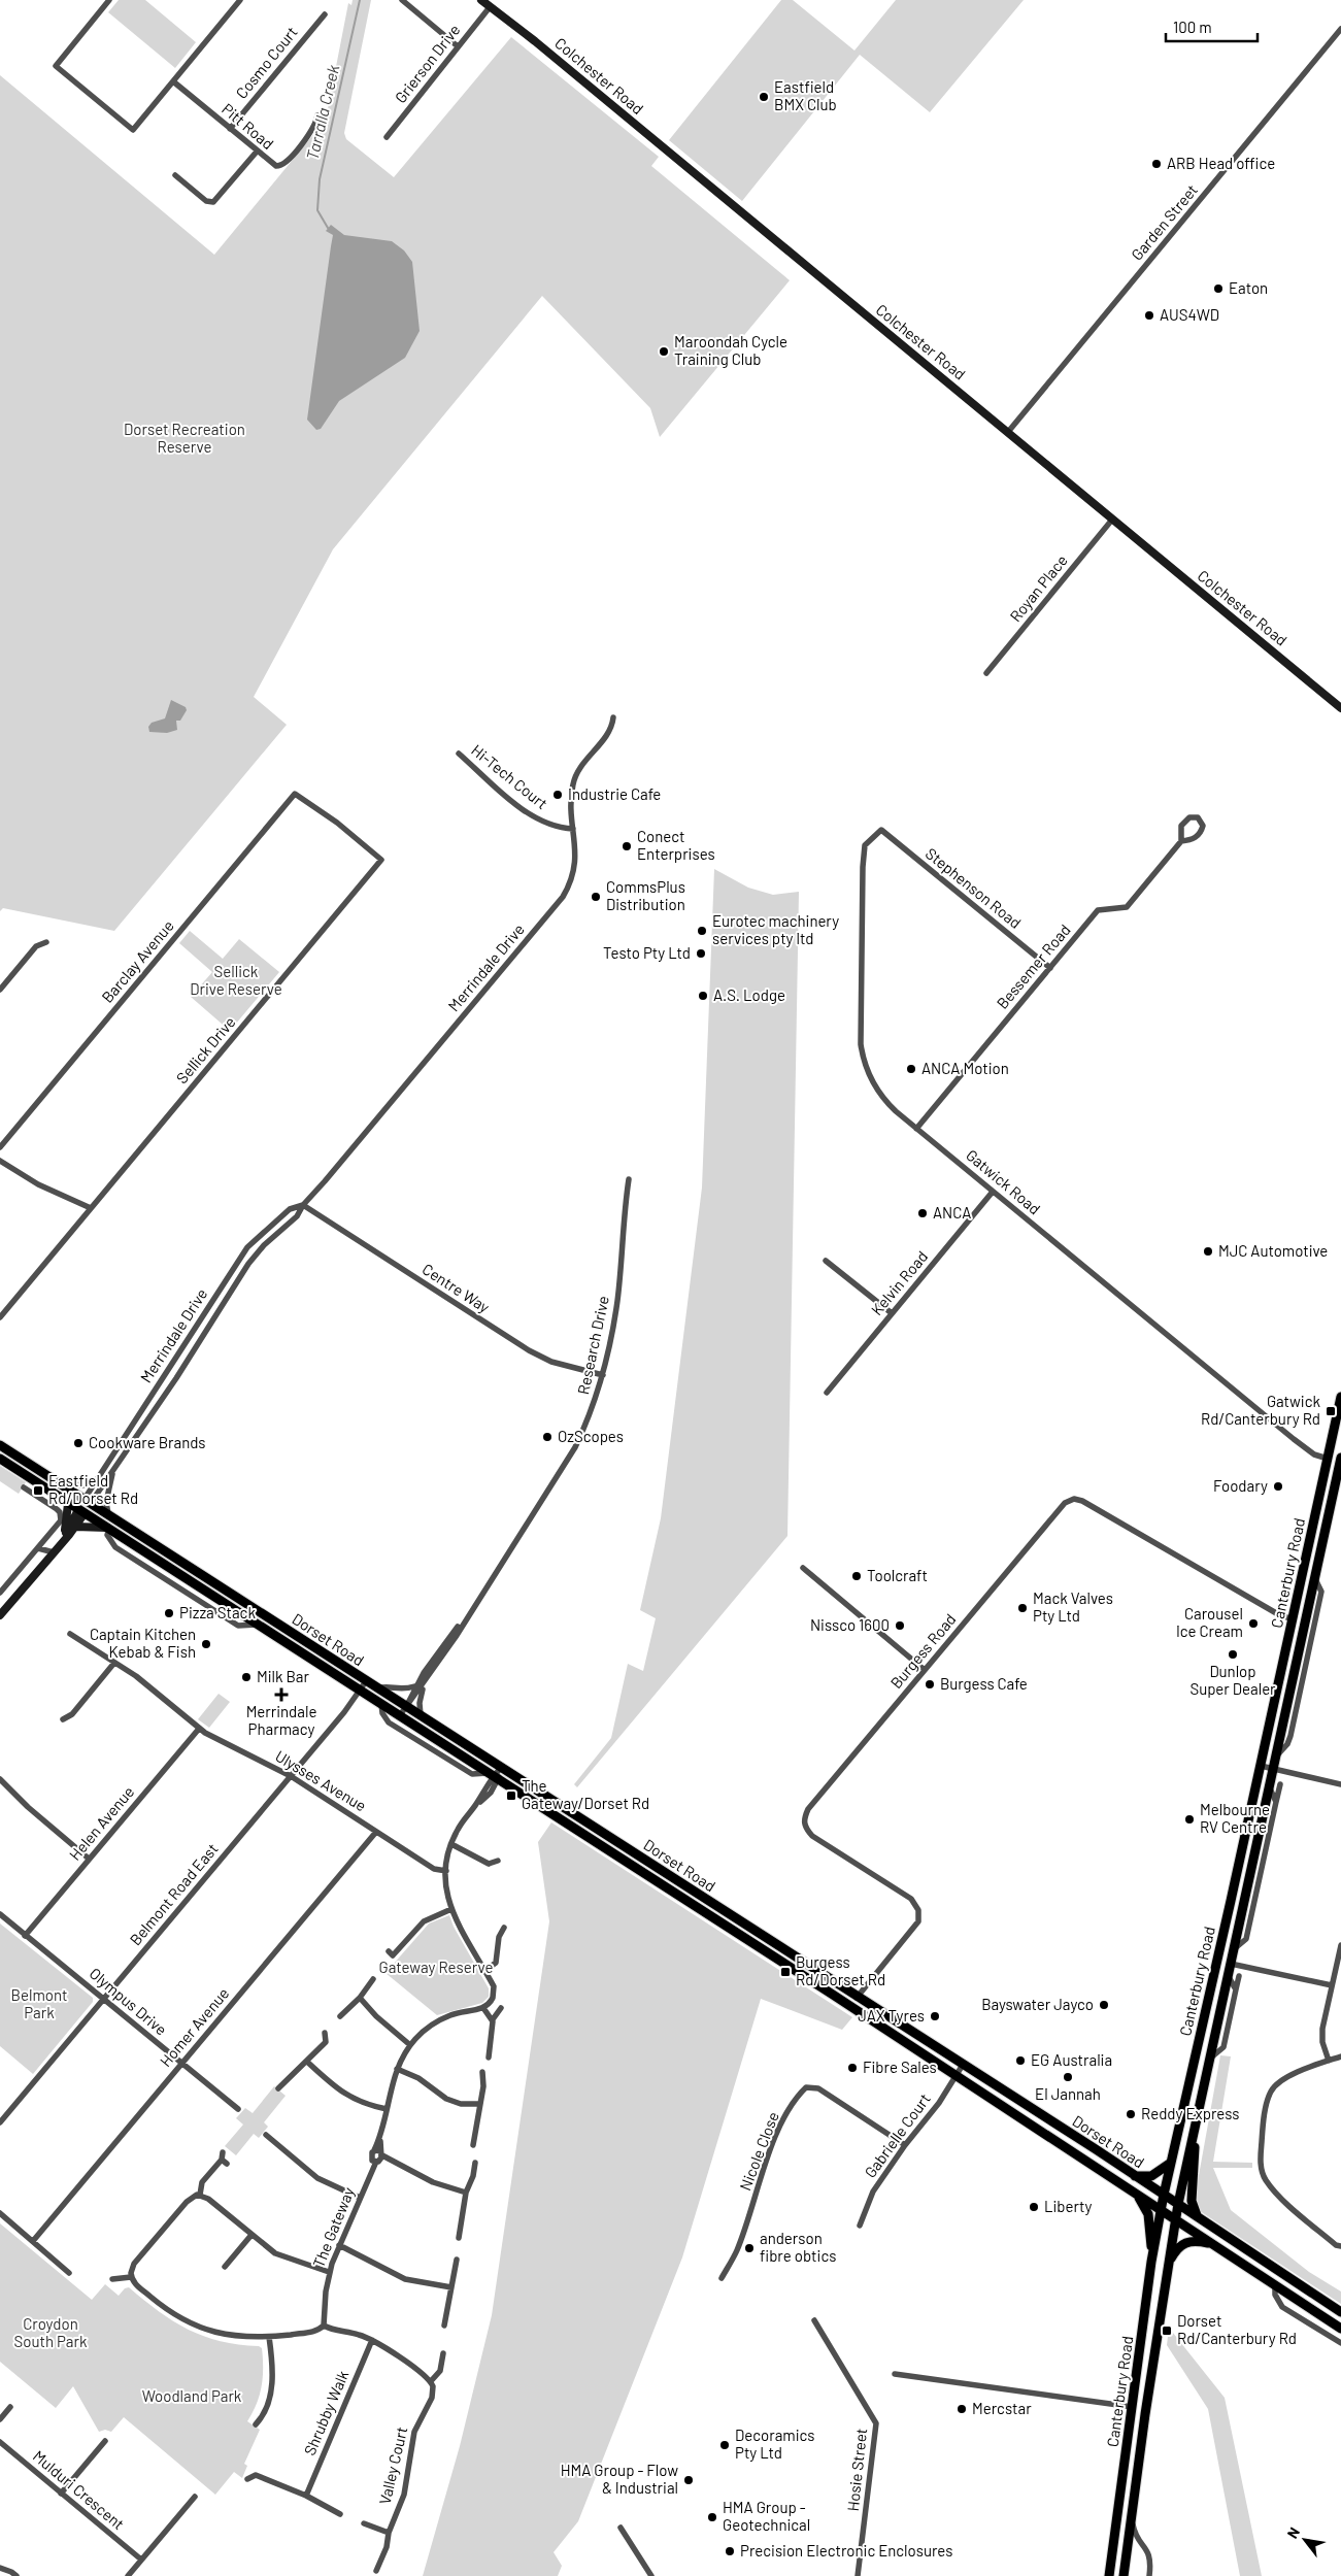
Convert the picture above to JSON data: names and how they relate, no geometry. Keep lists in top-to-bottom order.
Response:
{
  "streets": {
    "main road": ["Colchester Road", "Canterbury Road", "Dorset Road"],
    "street": [
      "Cosmo Court",
      "Grierson Drive",
      "Pitt Road",
      "Garden Street",
      "Royan Place",
      "Hi-Tech Court",
      "Stephenson Road",
      "Barclay Avenue",
      "Bessemer Road",
      "Merrindale Drive",
      "Sellick Drive",
      "Gatwick Road",
      "Kelvin Road",
      "Centre Way",
      "Research Drive",
      "Burgess Road",
      "Ulysses Avenue",
      "Helen Avenue",
      "Belmont Road East",
      "Olympus Drive",
      "Homer Avenue",
      "Gabrielle Court",
      "Nicole Close",
      "The Gateway",
      "Shrubby Walk",
      "Valley Court",
      "Hosie Street",
      "Mulduri Crescent"
    ]
  },
  "crossings": [
    ["Cosmo Court", "Pitt Road"],
    ["Grierson Drive", "Colchester Road"],
    ["Colchester Road", "Garden Street"],
    ["Colchester Road", "Royan Place"],
    ["Hi-Tech Court", "Merrindale Drive"],
    ["Stephenson Road", "Bessemer Road"],
    ["Stephenson Road", "Gatwick Road"],
    ["Barclay Avenue", "Sellick Drive"],
    ["Bessemer Road", "Gatwick Road"],
    ["Merrindale Drive", "Centre Way"],
    ["Merrindale Drive", "Dorset Road"],
    ["Gatwick Road", "Kelvin Road"],
    ["Gatwick Road", "Canterbury Road"],
    ["Centre Way", "Research Drive"],
    ["Research Drive", "Dorset Road"],
    ["Canterbury Road", "Dorset Road"],
    ["Canterbury Road", "Burgess Road"],
    ["Dorset Road", "Burgess Road"],
    ["Dorset Road", "Belmont Road East"],
    ["Dorset Road", "Gabrielle Court"],
    ["Ulysses Avenue", "Helen Avenue"],
    ["Ulysses Avenue", "Belmont Road East"],
    ["Ulysses Avenue", "Homer Avenue"],
    ["Helen Avenue", "Olympus Drive"],
    ["Belmont Road East", "Olympus Drive"],
    ["Olympus Drive", "Homer Avenue"],
    ["Gabrielle Court", "Nicole Close"]
  ],
  "water": ["Tarralla Creek"],
  "parks": [
    "Dorset Recreation Reserve",
    "Sellick Drive Reserve",
    "Gateway Reserve",
    "Belmont Park",
    "Croydon South Park",
    "Woodland Park"
  ],
  "places": {
    "other": [
      "Eastfield BMX Club",
      "ARB Head office",
      "Eaton",
      "AUS4WD",
      "Maroondah Cycle Training Club",
      "Industrie Cafe",
      "Conect Enterprises",
      "CommsPlus Distribution",
      "Eurotec machinery services pty ltd",
      "Testo Pty Ltd",
      "A.S. Lodge",
      "ANCA Motion",
      "ANCA",
      "MJC Automotive",
      "OzScopes",
      "Cookware Brands",
      "Foodary",
      "Toolcraft",
      "Mack Valves Pty Ltd",
      "Pizza Stack",
      "Carousel Ice Cream",
      "Nissco 1600",
      "Captain Kitchen Kebab & Fish",
      "Dunlop Super Dealer",
      "Milk Bar",
      "Burgess Cafe",
      "Melbourne RV Centre",
      "Bayswater Jayco",
      "JAX Tyres",
      "EG Australia",
      "Fibre Sales",
      "El Jannah",
      "Reddy Express",
      "Liberty",
      "anderson fibre obtics",
      "Mercstar",
      "Decoramics Pty Ltd",
      "HMA Group - Flow & Industrial",
      "HMA Group - Geotechnical",
      "Precision Electronic Enclosures"
    ],
    "transit": [
      "Gatwick Rd/Canterbury Rd",
      "Eastfield Rd/Dorset Rd",
      "The Gateway/Dorset Rd",
      "Burgess Rd/Dorset Rd",
      "Dorset Rd/Canterbury Rd"
    ],
    "health": ["Merrindale Pharmacy"]
  },
  "scale_bar": "100 m",
  "north": "top left"
}
